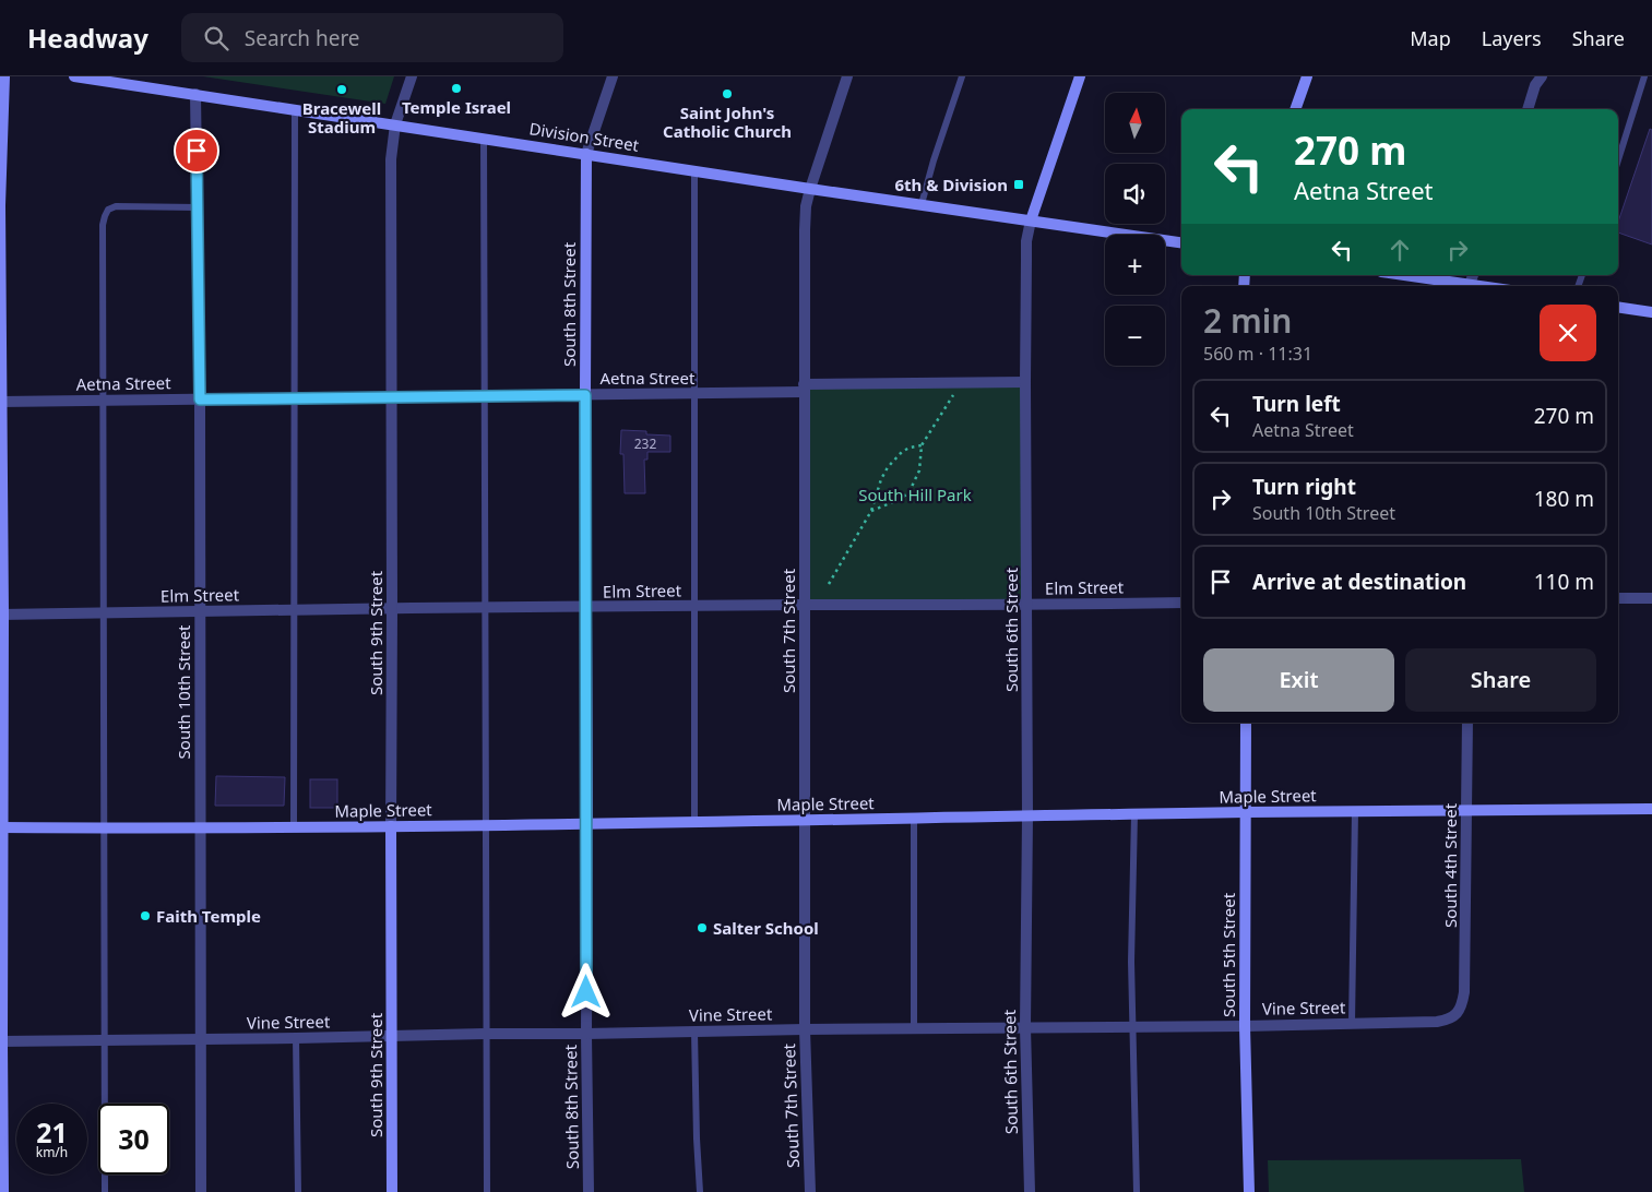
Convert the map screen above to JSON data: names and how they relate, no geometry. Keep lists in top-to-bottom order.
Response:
{
  "streets": {
    "street": [
      "Division Street",
      "South 8th Street",
      "Aetna Street",
      "Elm Street",
      "South 6th Street",
      "South 7th Street",
      "South 9th Street",
      "South 10th Street",
      "Maple Street",
      "South 4th Street",
      "South 5th Street",
      "Vine Street"
    ]
  },
  "crossings": [
    ["Division Street", "South 8th Street"],
    ["Division Street", "South 6th Street"],
    ["Division Street", "South 7th Street"],
    ["Division Street", "South 9th Street"],
    ["Division Street", "South 10th Street"],
    ["South 8th Street", "Aetna Street"],
    ["South 8th Street", "Elm Street"],
    ["South 8th Street", "Maple Street"],
    ["South 8th Street", "Vine Street"],
    ["Aetna Street", "South 6th Street"],
    ["Aetna Street", "South 7th Street"],
    ["Aetna Street", "South 9th Street"],
    ["Aetna Street", "South 10th Street"],
    ["Elm Street", "South 6th Street"],
    ["Elm Street", "South 7th Street"],
    ["Elm Street", "South 9th Street"],
    ["Elm Street", "South 10th Street"],
    ["South 6th Street", "Maple Street"],
    ["South 6th Street", "Vine Street"],
    ["South 7th Street", "Maple Street"],
    ["South 7th Street", "Vine Street"],
    ["South 9th Street", "Maple Street"],
    ["South 9th Street", "Vine Street"],
    ["South 10th Street", "Maple Street"],
    ["South 10th Street", "Vine Street"],
    ["Maple Street", "South 4th Street"],
    ["Maple Street", "South 5th Street"],
    ["South 4th Street", "Vine Street"],
    ["South 5th Street", "Vine Street"]
  ],
  "parks": ["South Hill Park"],
  "places": {
    "other": [
      "Temple Israel",
      "Bracewell Stadium",
      "Saint John's Catholic Church",
      "Faith Temple",
      "Salter School"
    ],
    "transit": ["6th & Division"]
  },
  "house_numbers": ["232"],
  "north": "top",
  "page": {
    "header": "Headway",
    "search": "Search here",
    "nav": ["Map", "Layers", "Share"],
    "map_buttons": ["+", "−"],
    "turn": ["270 m", "Aetna Street"],
    "heading": ["2 min", "560 m · 11:31"],
    "list": [
      {
        "name": "Turn left",
        "note": "Aetna Street",
        "value": "270 m"
      },
      {
        "name": "Turn right",
        "note": "South 10th Street",
        "value": "180 m"
      },
      {
        "name": "Arrive at destination",
        "value": "110 m"
      }
    ],
    "buttons": ["Exit", "Share"],
    "speed": "21 km/h",
    "limit": "30"
  }
}
